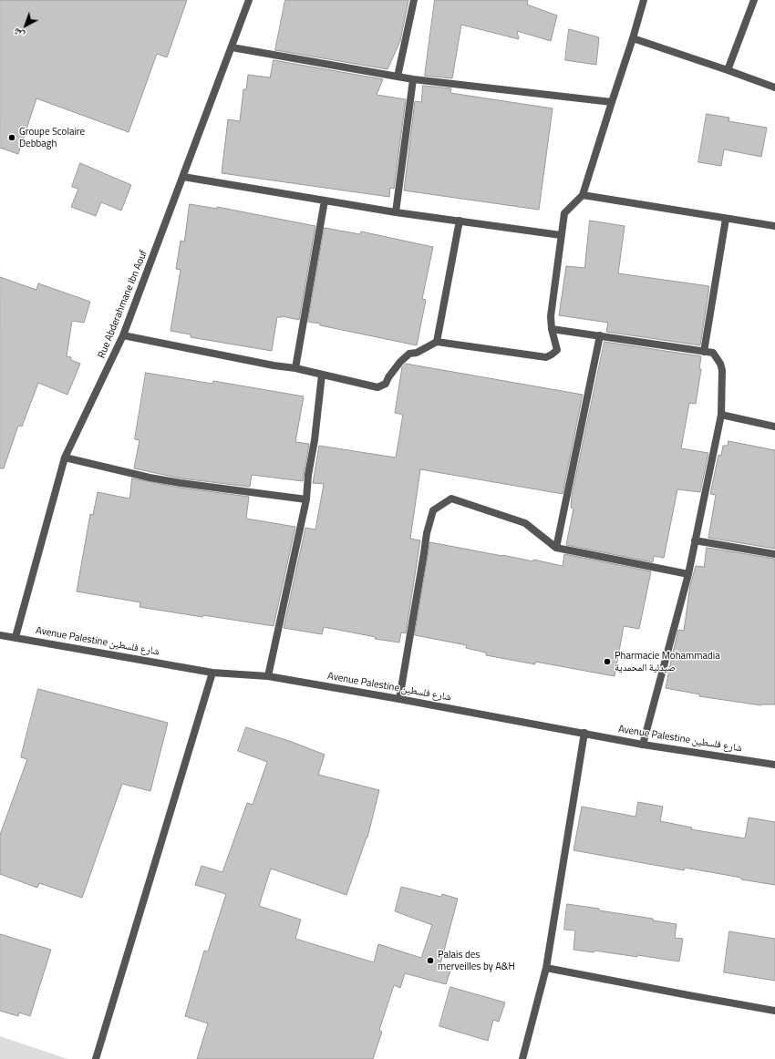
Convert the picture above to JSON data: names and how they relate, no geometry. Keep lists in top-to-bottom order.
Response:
{
  "streets": {
    "street": ["Rue Abderahmane Ibn Aouf", "Avenue Palestine شارع فلسطين"]
  },
  "crossings": [
    ["Rue Abderahmane Ibn Aouf", "Avenue Palestine شارع فلسطين"]
  ],
  "places": ["Groupe Scolaire Debbagh", "Pharmacie Mohammadia صيدلية المحمدية", "Palais des merveilles by A&H"],
  "north": "bottom left"
}
